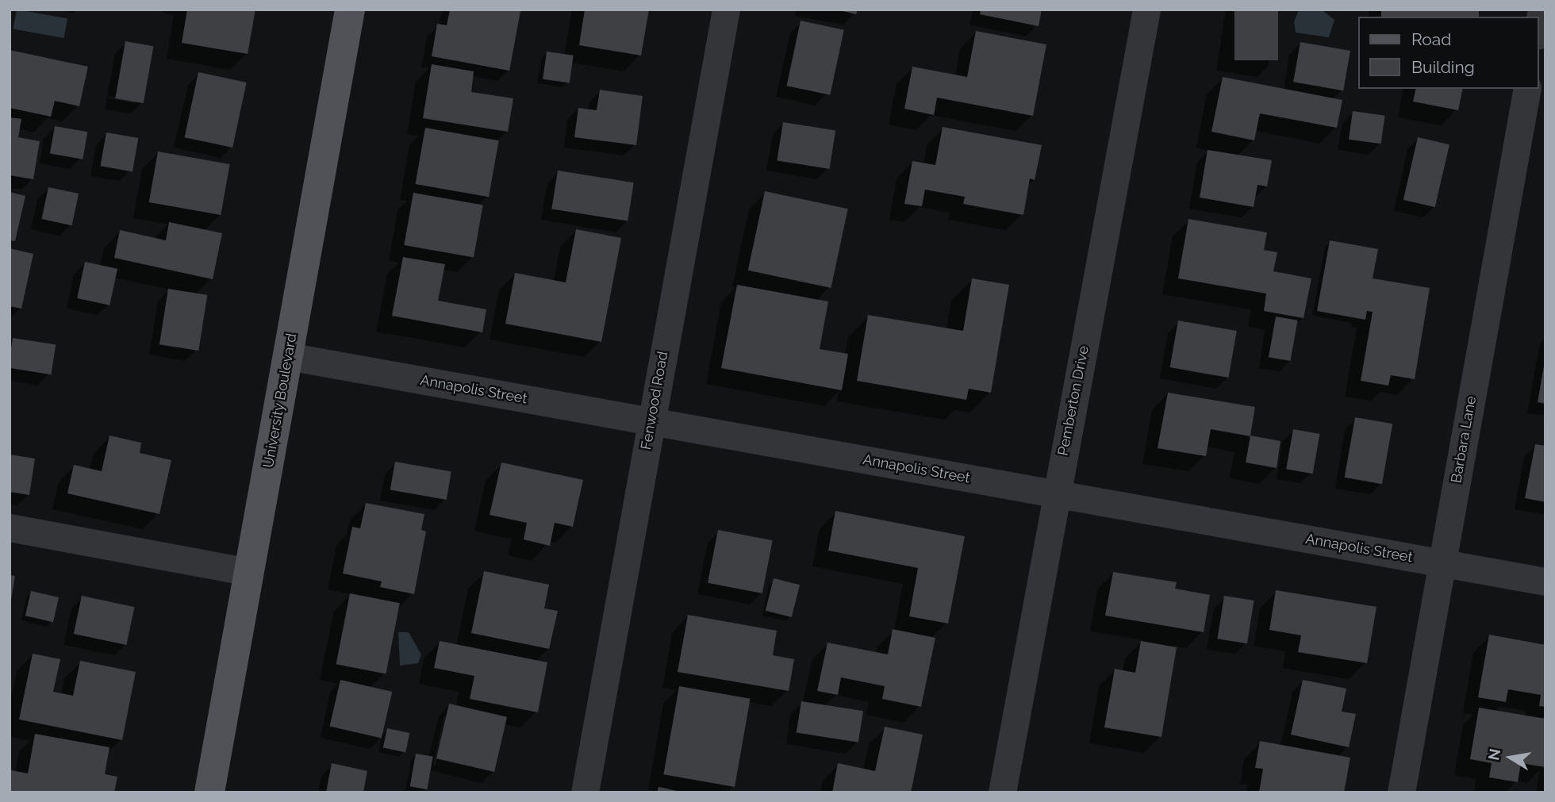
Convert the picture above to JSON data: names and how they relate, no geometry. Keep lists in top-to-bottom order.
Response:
{
  "streets": {
    "main road": ["University Boulevard"],
    "street": [
      "Annapolis Street",
      "Fenwood Road",
      "Pemberton Drive",
      "Barbara Lane"
    ]
  },
  "crossings": [
    ["Annapolis Street", "University Boulevard"],
    ["Annapolis Street", "Fenwood Road"],
    ["Annapolis Street", "Pemberton Drive"],
    ["Annapolis Street", "Barbara Lane"]
  ],
  "legend": ["Road", "Building"],
  "north": "left"
}
